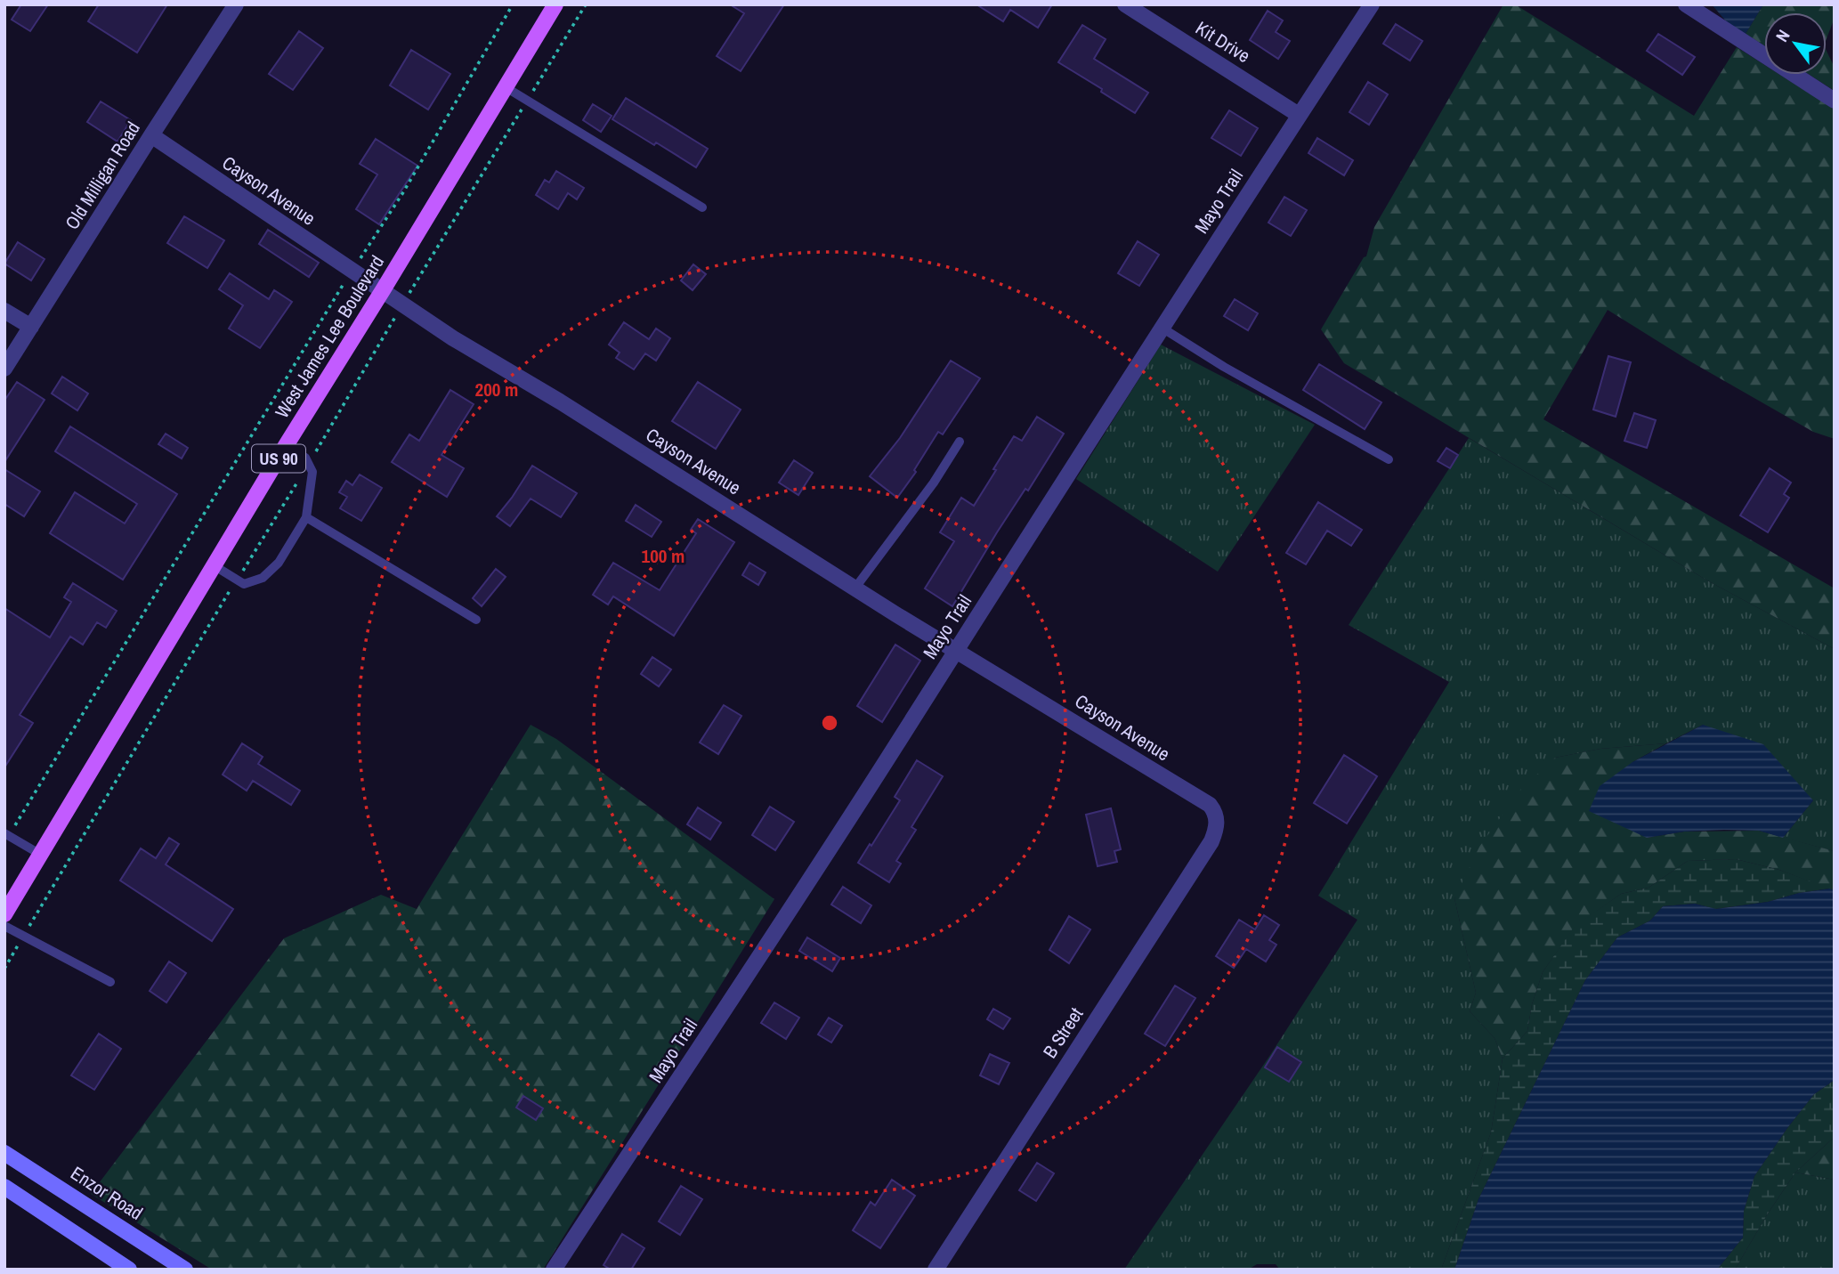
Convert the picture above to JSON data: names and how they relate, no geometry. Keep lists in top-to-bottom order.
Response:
{
  "streets": {
    "main road": ["West James Lee Boulevard", "US 90", "Enzor Road"],
    "street": [
      "Kit Drive",
      "Old Milligan Road",
      "Cayson Avenue",
      "Mayo Trail",
      "B Street"
    ]
  },
  "crossings": [
    ["Kit Drive", "Mayo Trail"],
    ["Old Milligan Road", "Cayson Avenue"],
    ["Cayson Avenue", "Mayo Trail"],
    ["Cayson Avenue", "West James Lee Boulevard"],
    ["Cayson Avenue", "B Street"]
  ],
  "north": "top left",
  "rings": ["200 m", "100 m"]
}
